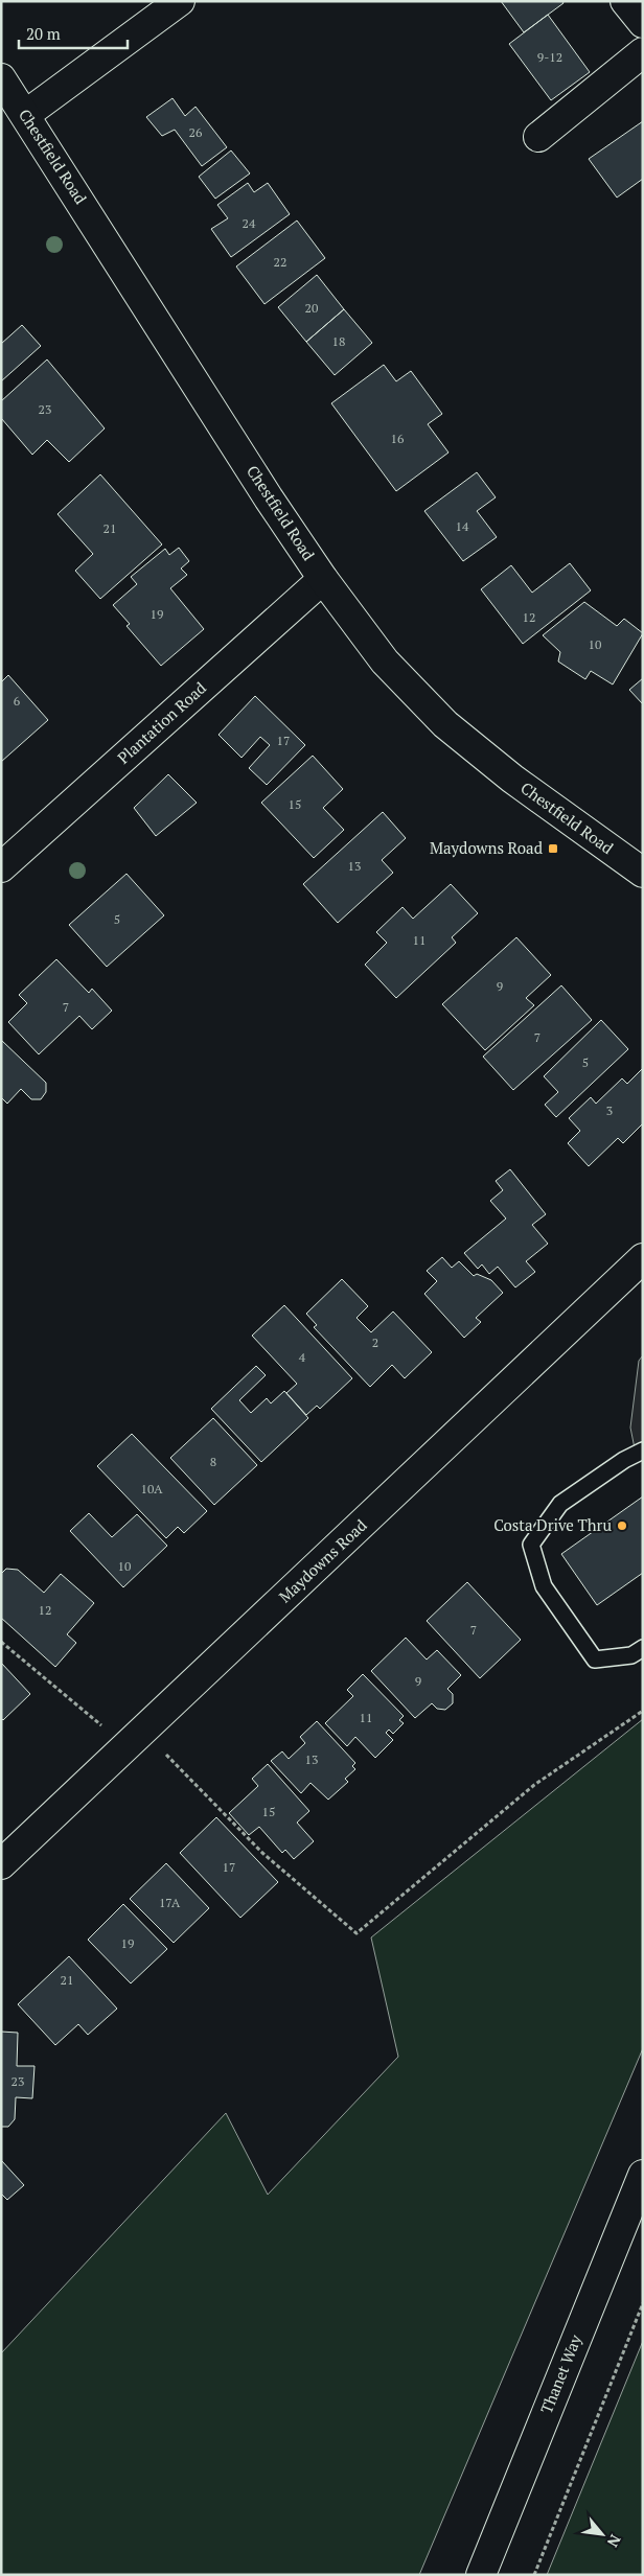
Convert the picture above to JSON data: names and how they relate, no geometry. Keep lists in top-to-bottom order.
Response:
{
  "streets": {
    "street": [
      "Chestfield Road",
      "Plantation Road",
      "Maydowns Road",
      "Thanet Way"
    ]
  },
  "crossings": [
    ["Chestfield Road", "Plantation Road"]
  ],
  "places": {
    "transit": ["Maydowns Road"],
    "other": ["Costa Drive Thru"]
  },
  "house_numbers": [
    "9-12",
    "26",
    "24",
    "22",
    "20",
    "18",
    "23",
    "16",
    "14",
    "21",
    "19",
    "12",
    "10",
    "6",
    "17",
    "15",
    "13",
    "5",
    "11",
    "9",
    "7",
    "7",
    "5",
    "3",
    "2",
    "4",
    "8",
    "10A",
    "10",
    "12",
    "7",
    "9",
    "11",
    "13",
    "15",
    "17",
    "17A",
    "19",
    "21",
    "23"
  ],
  "scale_bar": "20 m",
  "north": "bottom right"
}
